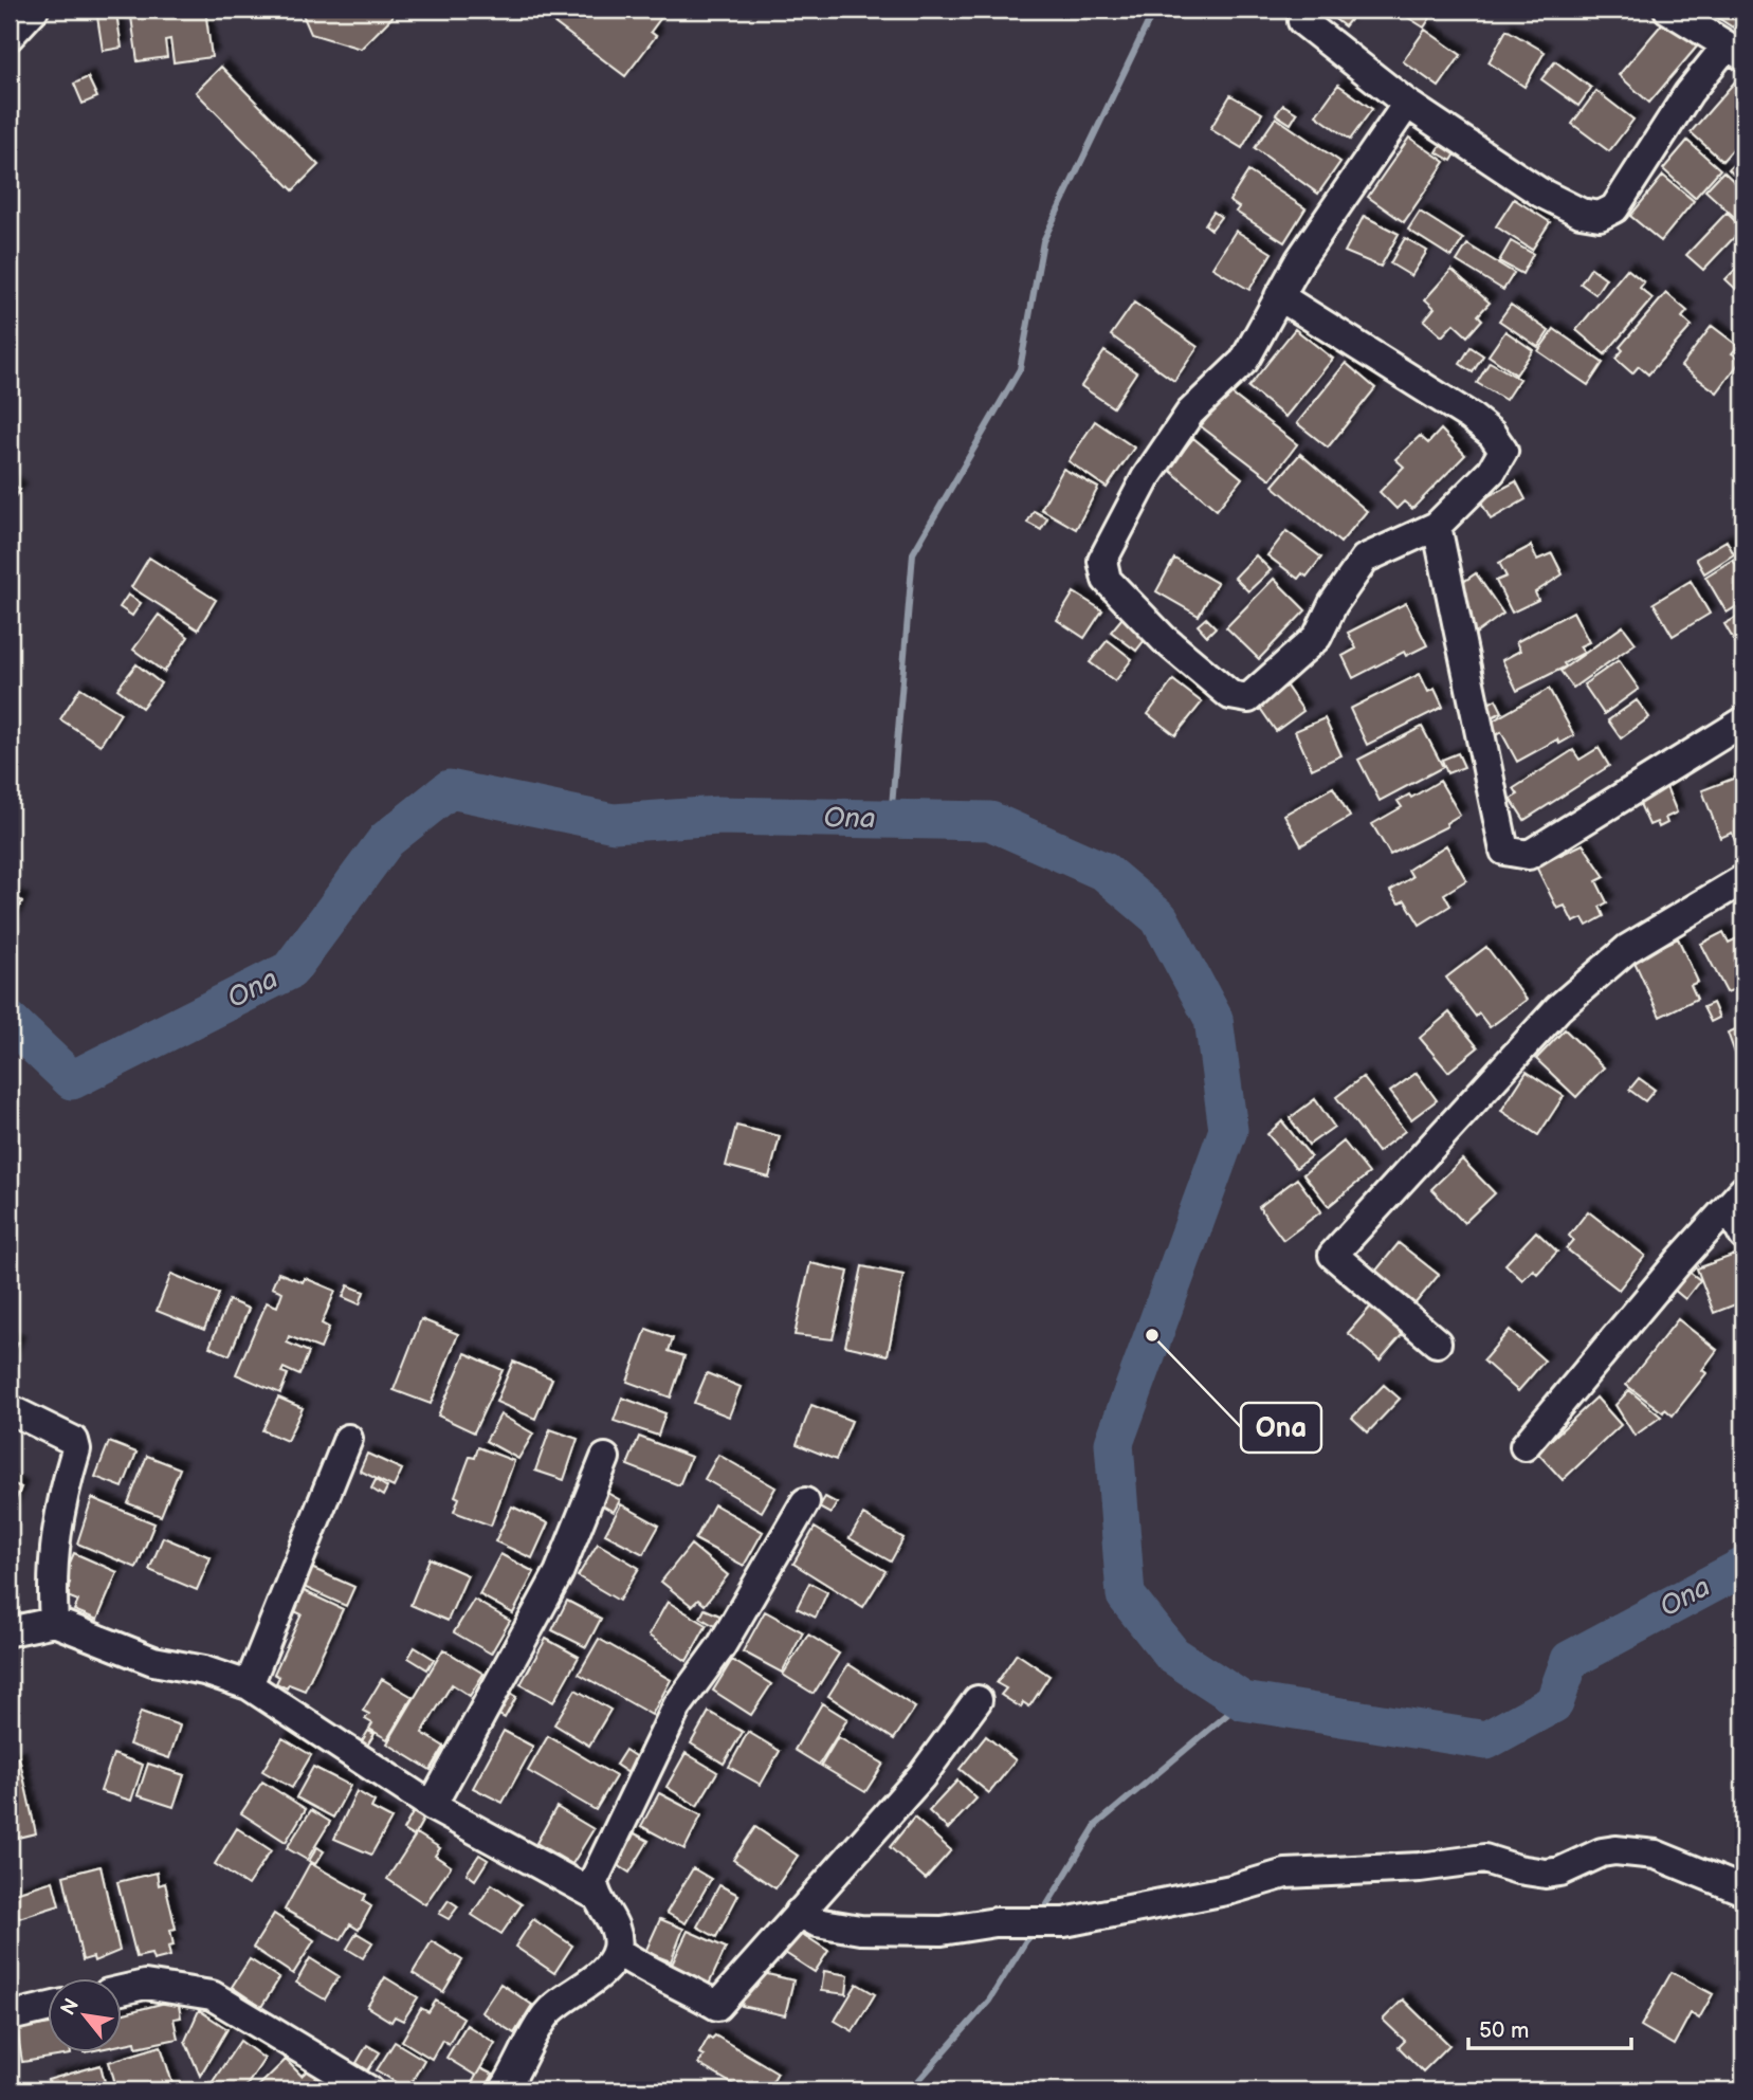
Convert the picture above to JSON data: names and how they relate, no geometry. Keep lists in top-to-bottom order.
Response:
{
  "water": ["Ona"],
  "places": ["Ona"],
  "scale_bar": "50 m",
  "north": "top left"
}
